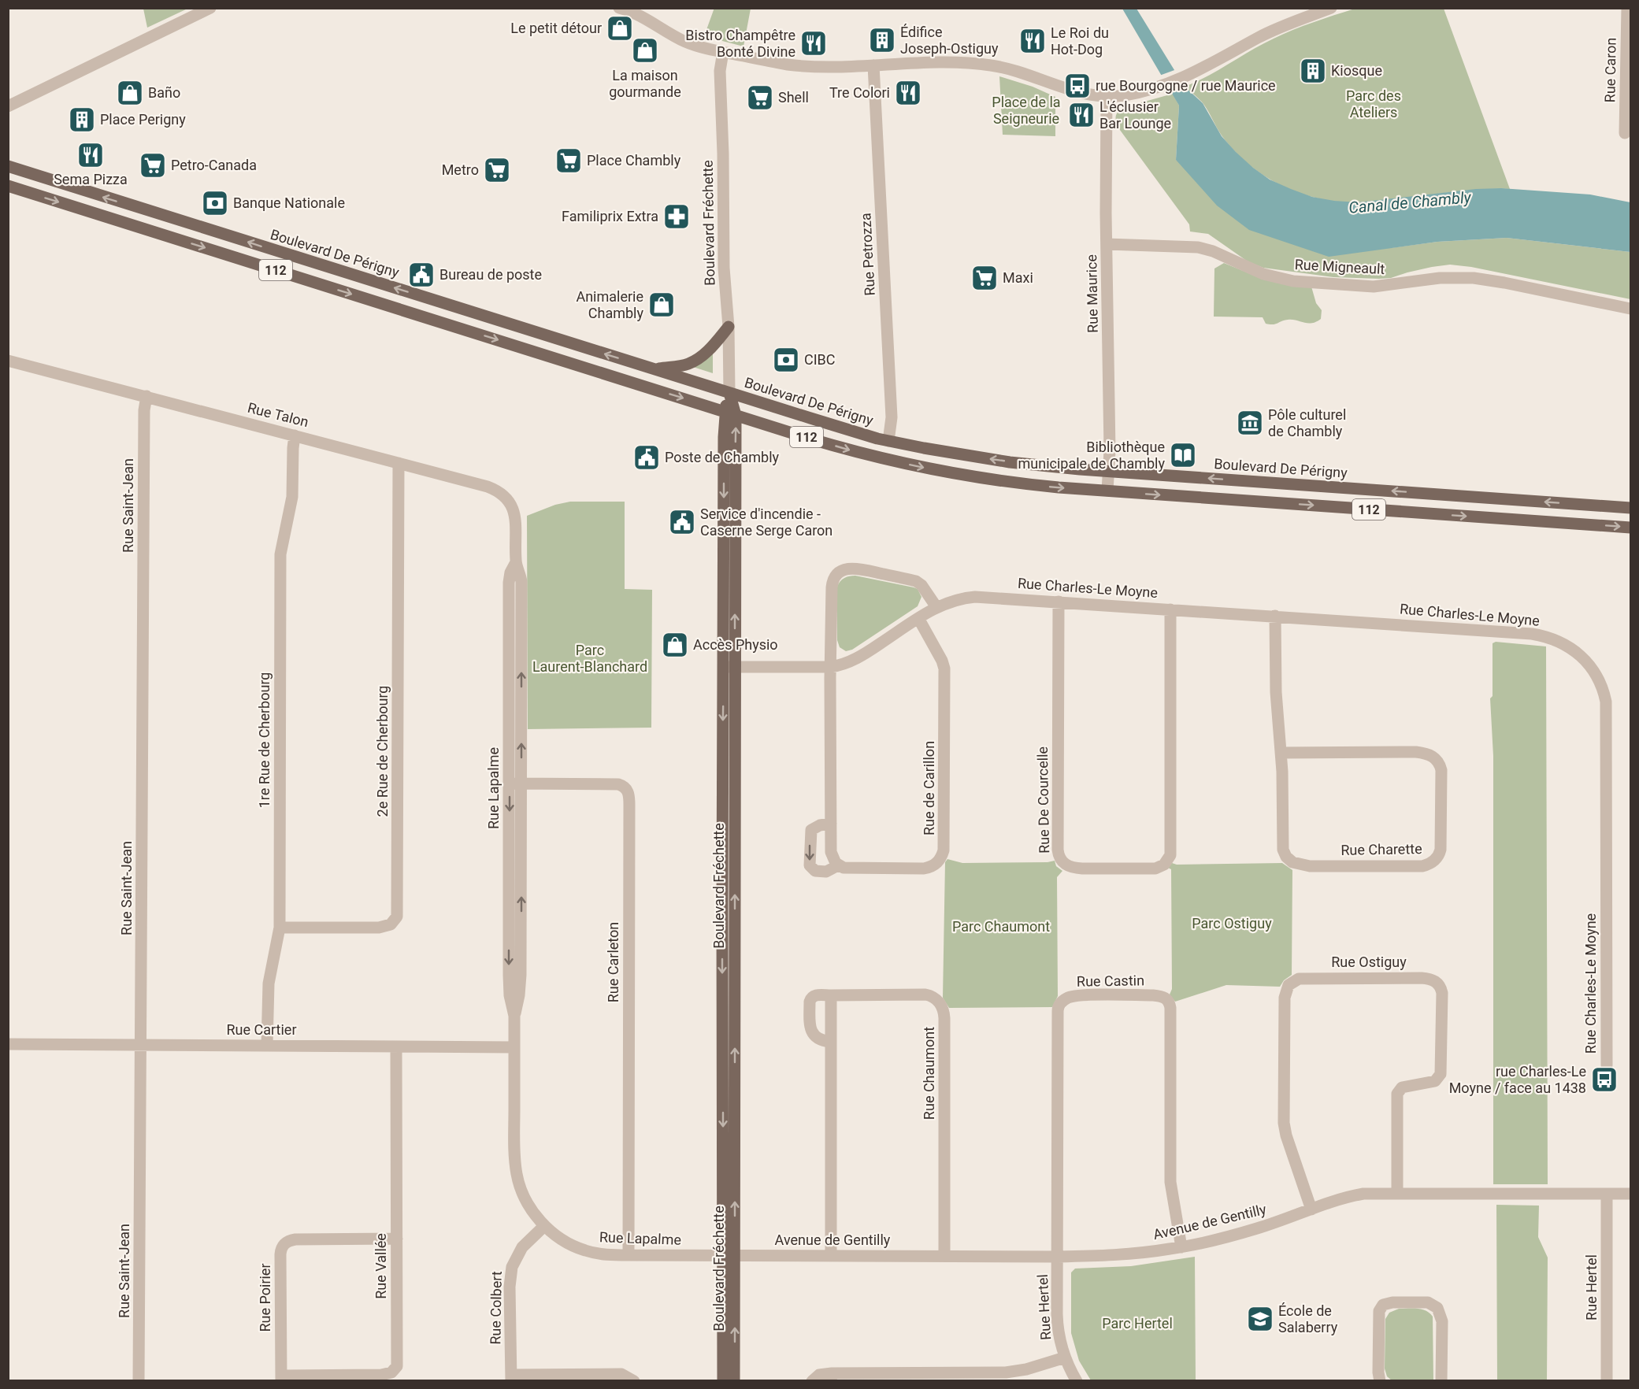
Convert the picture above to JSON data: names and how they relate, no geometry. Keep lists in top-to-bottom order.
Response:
{
  "streets": {
    "main road": ["Boulevard Fréchette", "Boulevard De Périgny", "112"],
    "street": [
      "Rue Caron",
      "Rue Petrozza",
      "Rue Migneault",
      "Rue Maurice",
      "Rue Talon",
      "Rue Saint-Jean",
      "Rue Charles-Le Moyne",
      "1re Rue de Cherbourg",
      "2e Rue de Cherbourg",
      "Rue Lapalme",
      "Rue de Carillon",
      "Rue De Courcelle",
      "Rue Charette",
      "Rue Carleton",
      "Rue Ostiguy",
      "Rue Castin",
      "Rue Cartier",
      "Rue Chaumont",
      "Avenue de Gentilly",
      "Rue Vallée",
      "Rue Hertel",
      "Rue Poirier",
      "Rue Colbert"
    ]
  },
  "crossings": [
    ["Boulevard Fréchette", "Boulevard De Périgny"],
    ["Boulevard Fréchette", "112"],
    ["Boulevard Fréchette", "Rue Charles-Le Moyne"],
    ["Boulevard Fréchette", "Rue Lapalme"],
    ["Boulevard Fréchette", "Avenue de Gentilly"],
    ["Boulevard De Périgny", "Rue Petrozza"],
    ["Boulevard De Périgny", "Rue Maurice"],
    ["Rue Migneault", "Rue Maurice"],
    ["112", "Rue Maurice"],
    ["Rue Talon", "Rue Saint-Jean"],
    ["Rue Talon", "1re Rue de Cherbourg"],
    ["Rue Talon", "2e Rue de Cherbourg"],
    ["Rue Talon", "Rue Lapalme"],
    ["Rue Saint-Jean", "Rue Cartier"],
    ["Rue Charles-Le Moyne", "Rue de Carillon"],
    ["Rue Charles-Le Moyne", "Rue De Courcelle"],
    ["Rue Charles-Le Moyne", "Rue Charette"],
    ["1re Rue de Cherbourg", "2e Rue de Cherbourg"],
    ["1re Rue de Cherbourg", "Rue Cartier"],
    ["Rue Lapalme", "Rue Carleton"],
    ["Rue Lapalme", "Rue Cartier"],
    ["Rue Lapalme", "Avenue de Gentilly"],
    ["Rue Lapalme", "Rue Colbert"],
    ["Rue Ostiguy", "Avenue de Gentilly"],
    ["Rue Castin", "Avenue de Gentilly"],
    ["Rue Castin", "Rue Hertel"],
    ["Rue Cartier", "Rue Vallée"],
    ["Rue Chaumont", "Avenue de Gentilly"],
    ["Avenue de Gentilly", "Rue Hertel"],
    ["Rue Vallée", "Rue Poirier"]
  ],
  "water": ["Canal de Chambly"],
  "parks": [
    "Parc des Ateliers",
    "Place de la Seigneurie",
    "Parc Laurent-Blanchard",
    "Parc Ostiguy",
    "Parc Chaumont",
    "Parc Hertel"
  ],
  "places": {
    "shop": [
      "Le petit détour",
      "La maison gourmande",
      "Baño",
      "Animalerie Chambly",
      "Accès Physio"
    ],
    "building": ["Édifice Joseph-Ostiguy", "Kiosque", "Place Perigny"],
    "restaurant": [
      "Le Roi du Hot-Dog",
      "Bistro Champêtre Bonté Divine",
      "Tre Colori",
      "L'éclusier Bar Lounge",
      "Sema Pizza"
    ],
    "bus stop": ["rue Bourgogne / rue Maurice", "rue Charles-Le Moyne / face au 1438"],
    "supermarket": [
      "Shell",
      "Place Chambly",
      "Petro-Canada",
      "Metro",
      "Maxi"
    ],
    "bank": ["Banque Nationale", "CIBC"],
    "pharmacy": ["Familiprix Extra"],
    "public building": ["Bureau de poste", "Poste de Chambly", "Service d'incendie - Caserne Serge Caron"],
    "museum": ["Pôle culturel de Chambly"],
    "library": ["Bibliothèque municipale de Chambly"],
    "school or university": ["École de Salaberry"]
  }
}
